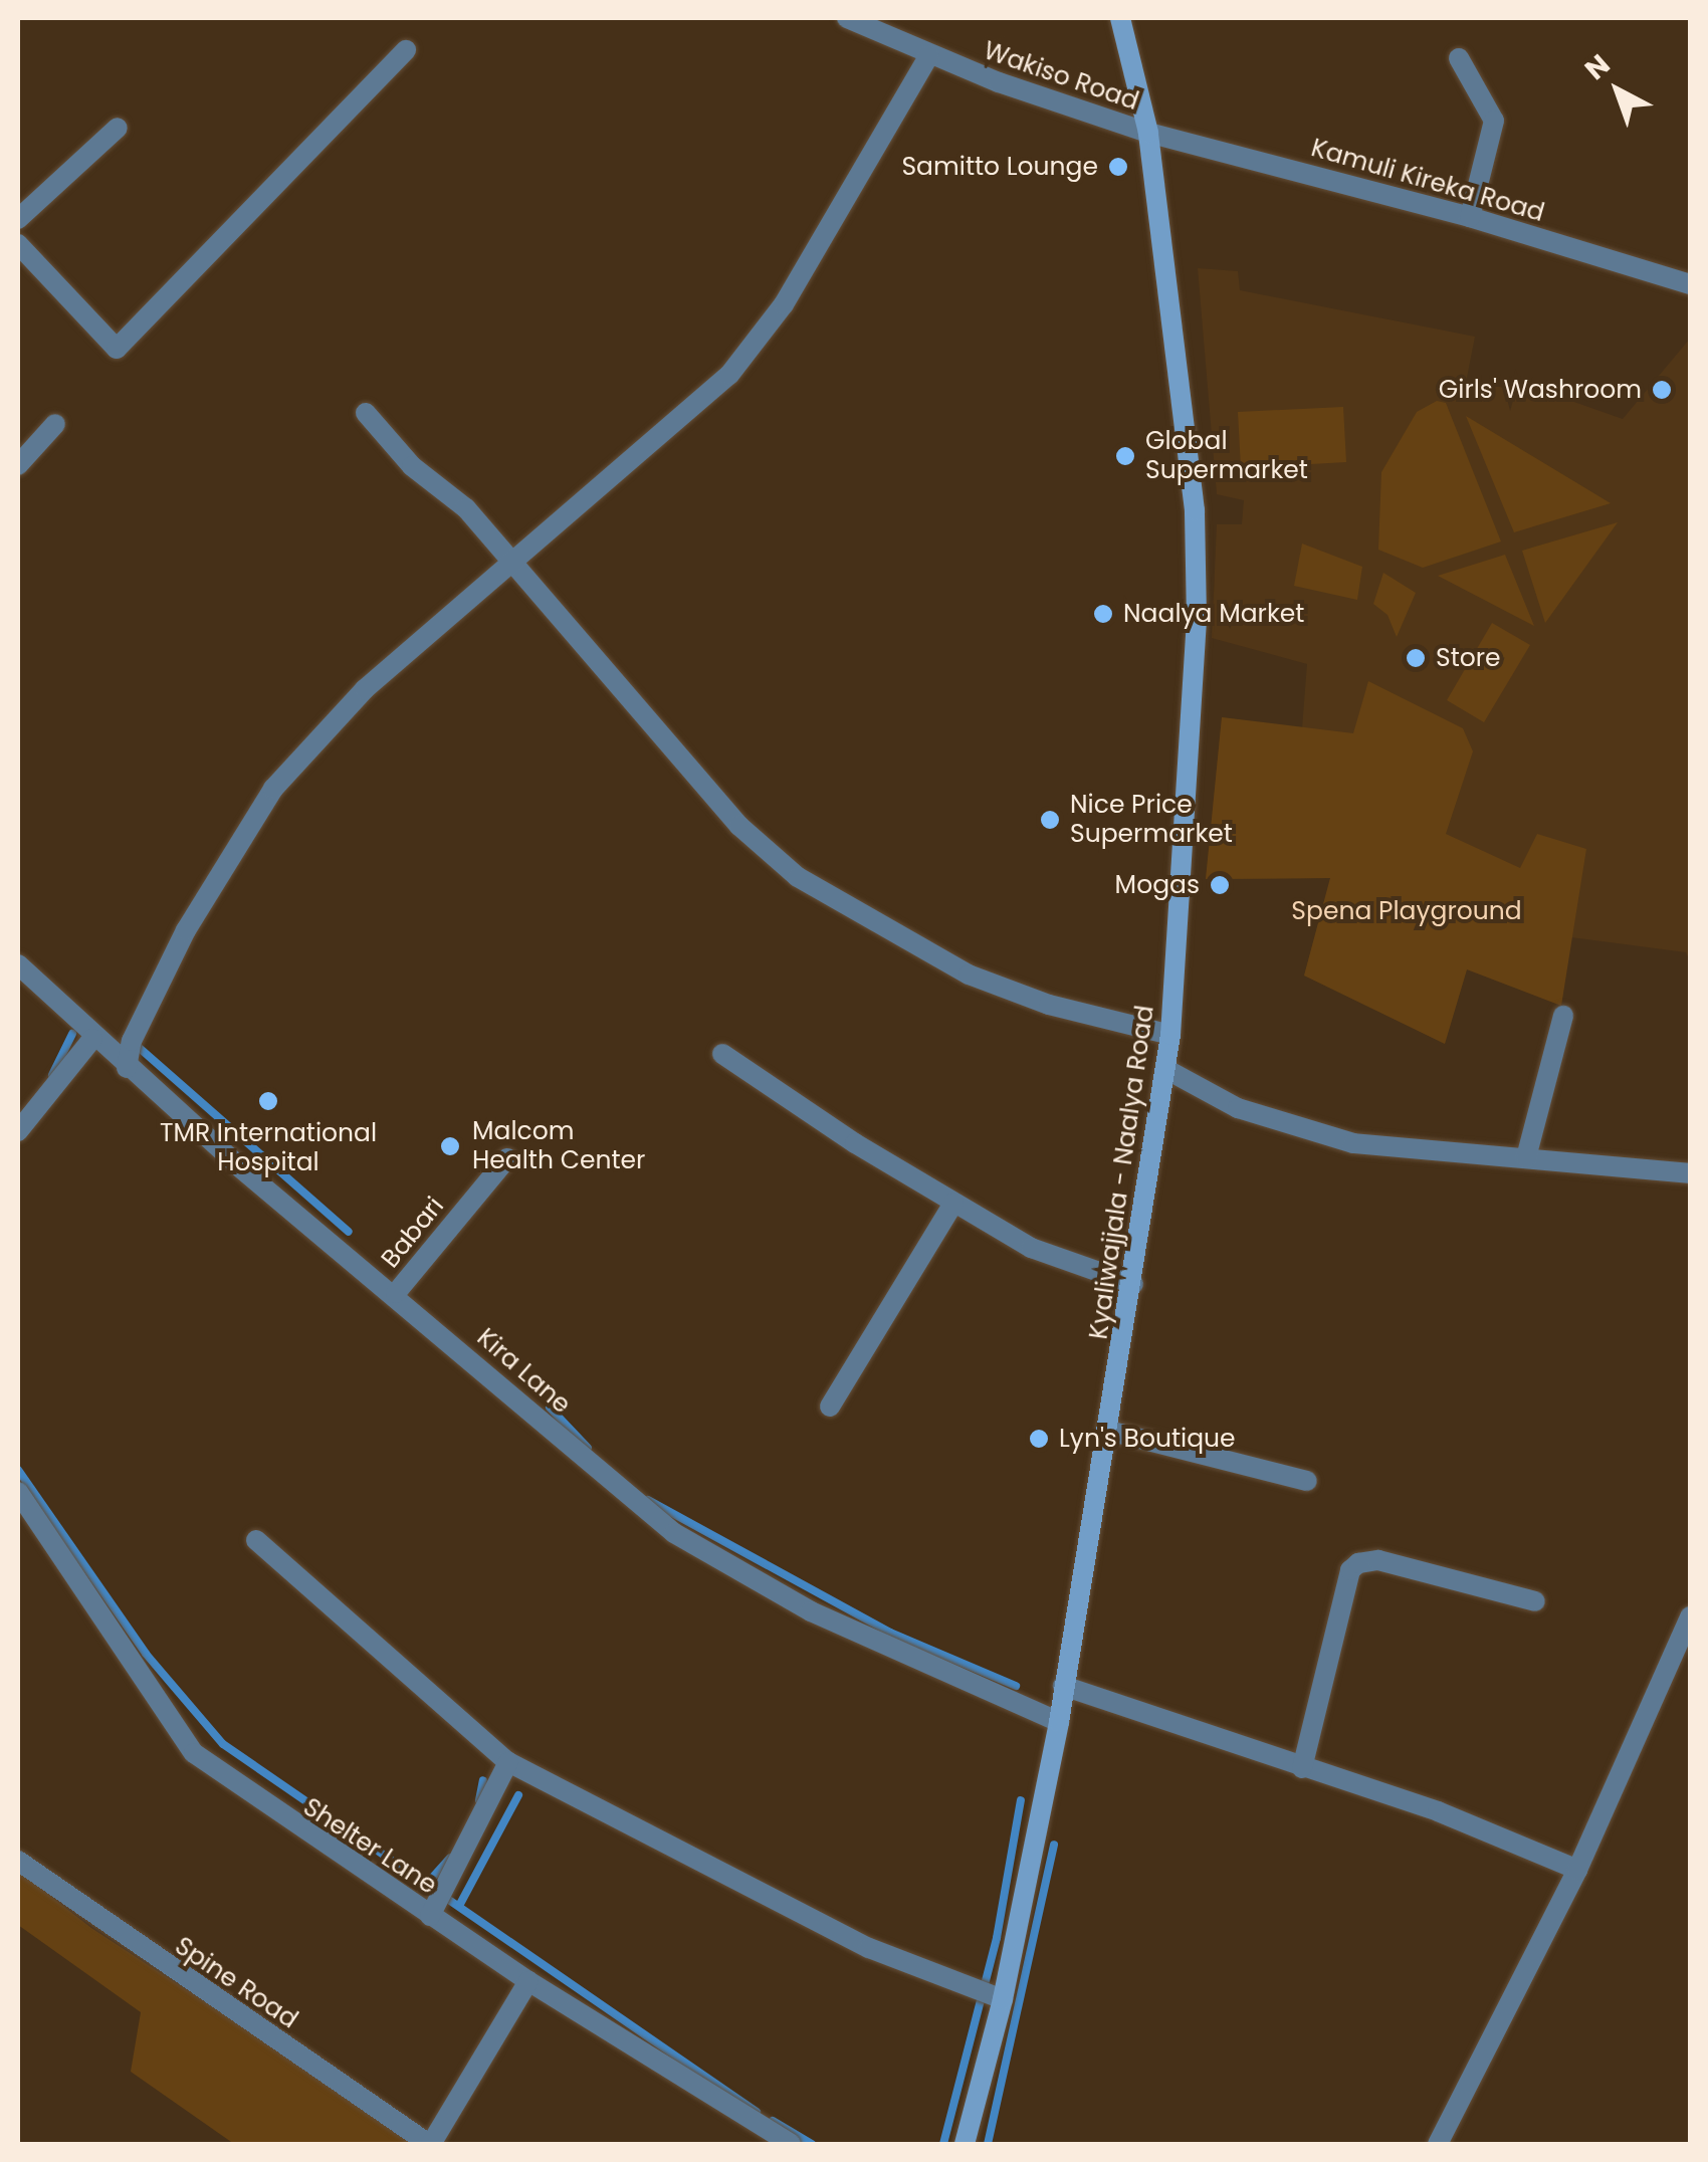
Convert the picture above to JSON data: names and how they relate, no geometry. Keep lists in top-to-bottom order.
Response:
{
  "streets": {
    "main road": ["Kyaliwajjala - Naalya Road"],
    "street": [
      "Wakiso Road",
      "Kamuli Kireka Road",
      "Babari",
      "Kira Lane",
      "Shelter Lane",
      "Spine Road"
    ]
  },
  "crossings": [
    ["Wakiso Road", "Kamuli Kireka Road"],
    ["Wakiso Road", "Kyaliwajjala - Naalya Road"],
    ["Kamuli Kireka Road", "Kyaliwajjala - Naalya Road"],
    ["Kyaliwajjala - Naalya Road", "Kira Lane"],
    ["Babari", "Kira Lane"]
  ],
  "parks": ["Spena Playground"],
  "places": [
    "Samitto Lounge",
    "Girls' Washroom",
    "Global Supermarket",
    "Naalya Market",
    "Store",
    "Nice Price Supermarket",
    "Mogas",
    "TMR International Hospital",
    "Malcom Health Center",
    "Lyn's Boutique"
  ],
  "north": "top left"
}
